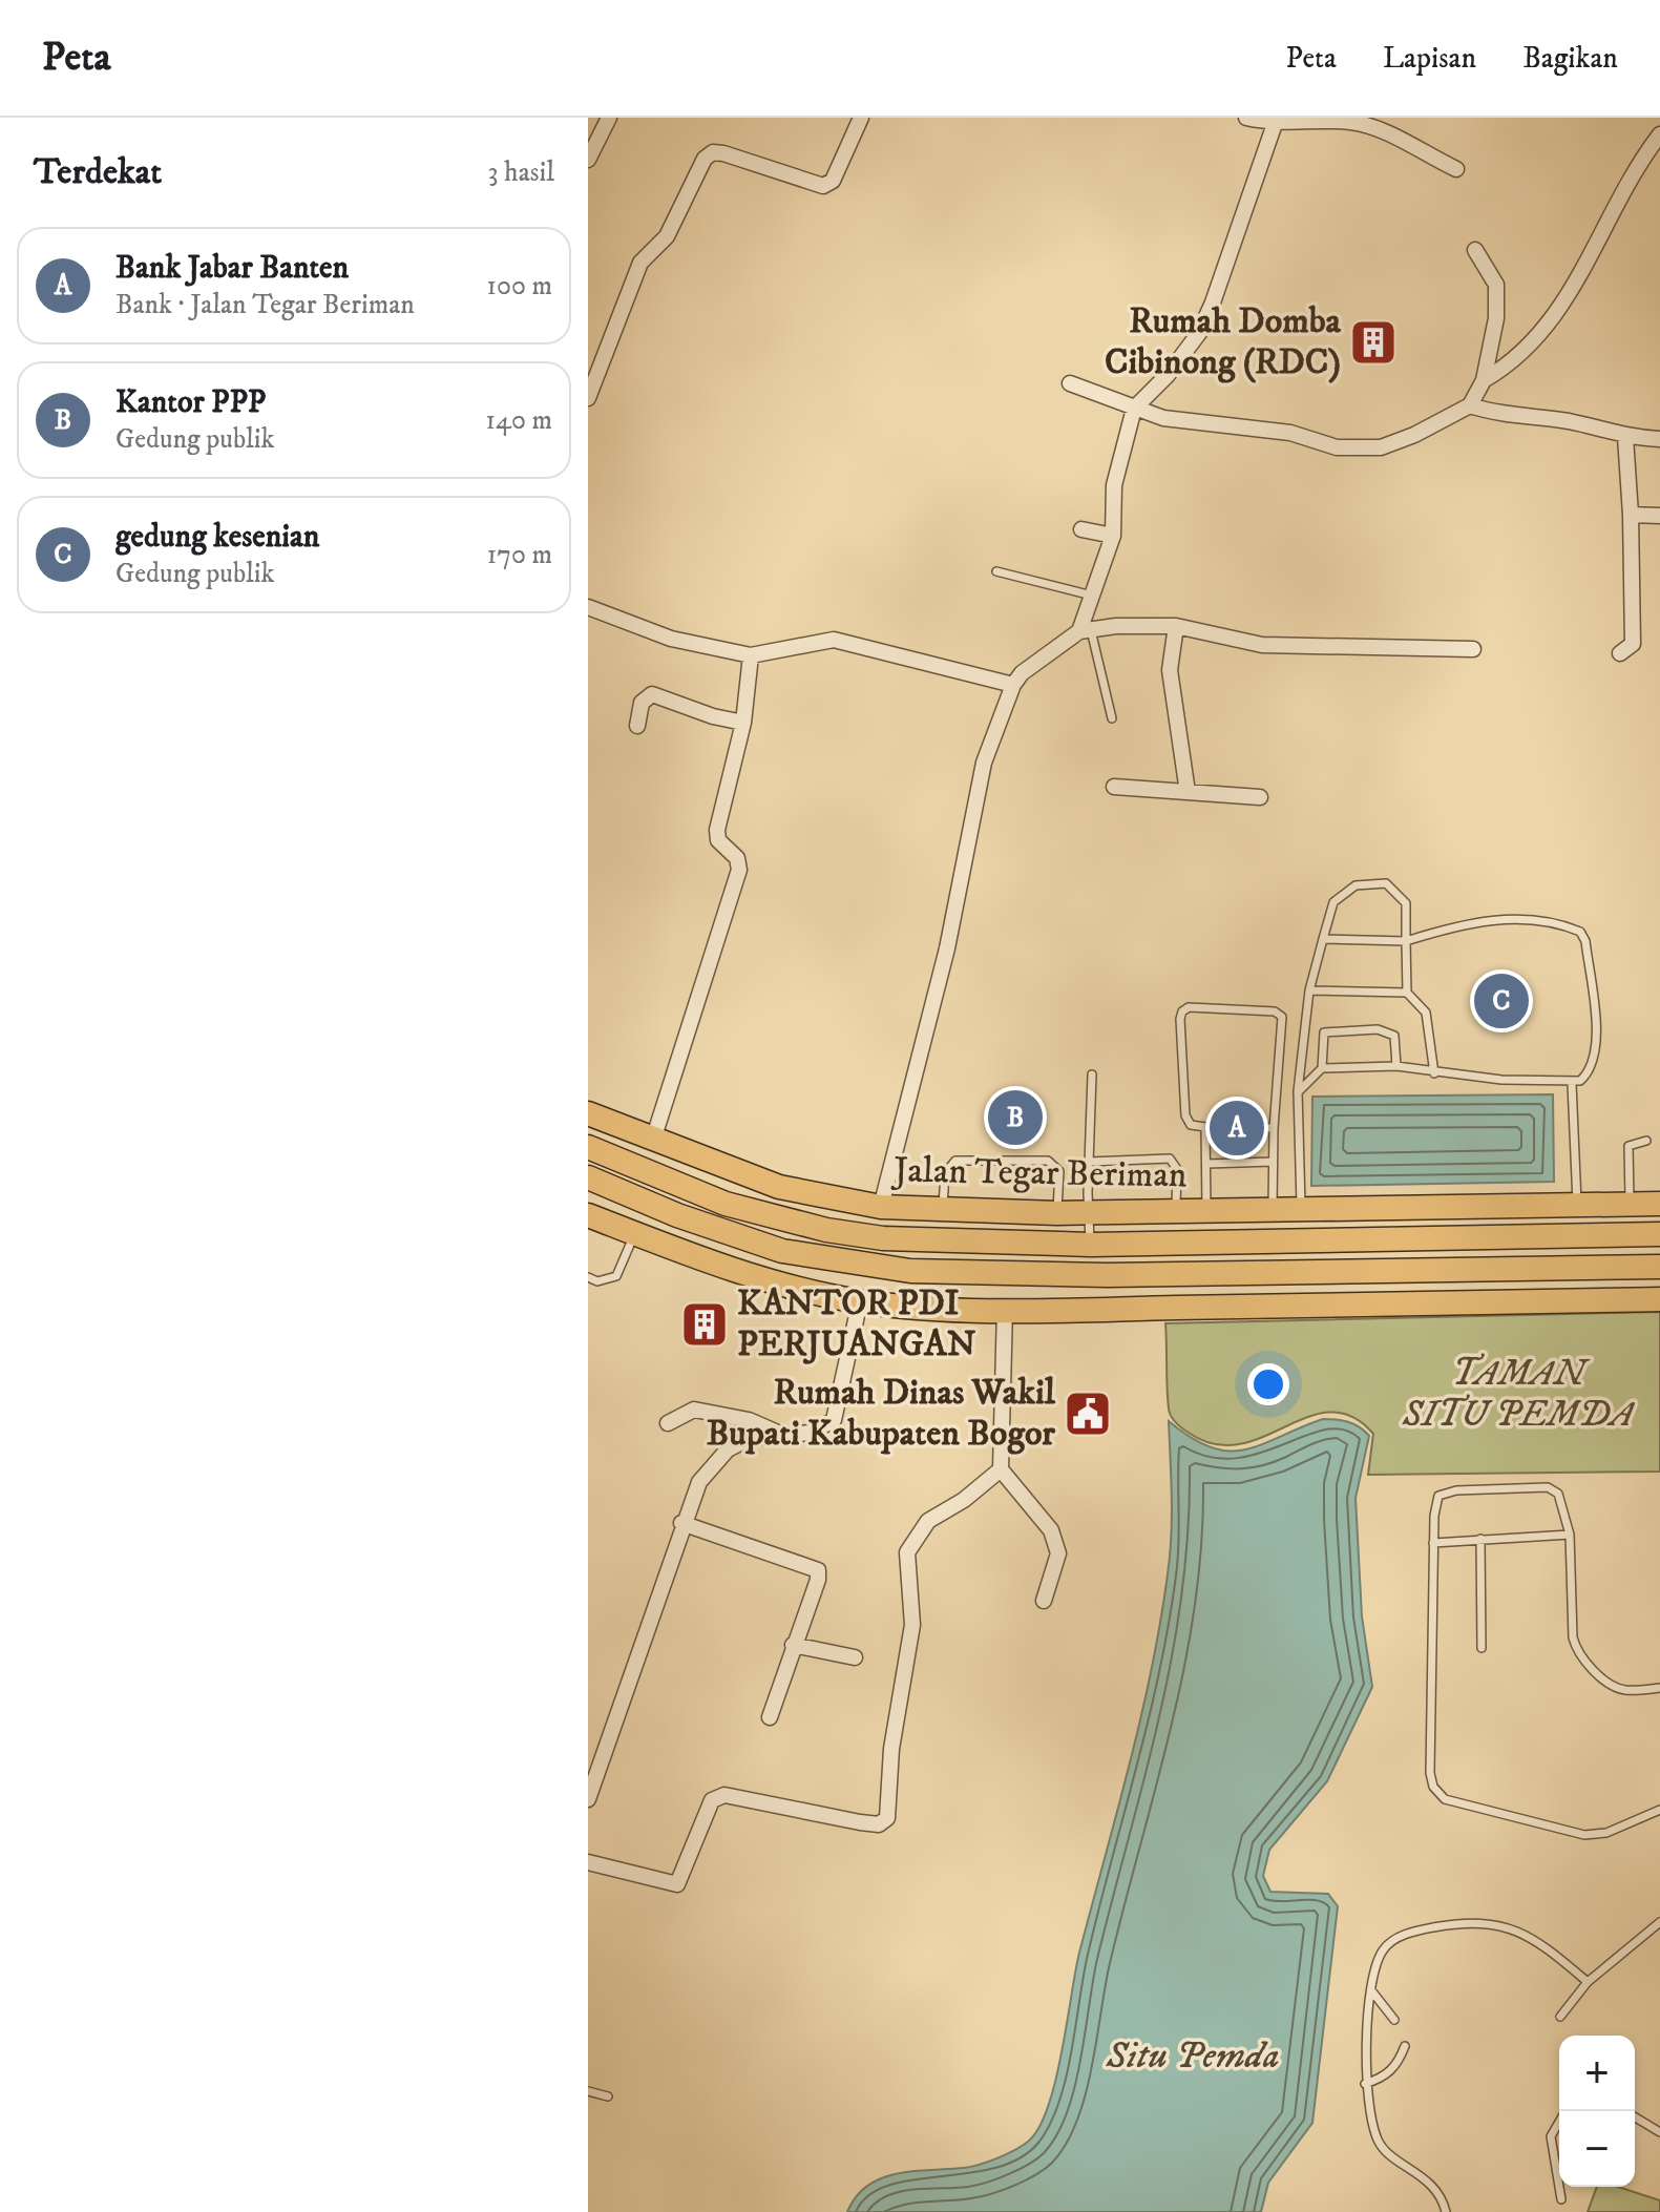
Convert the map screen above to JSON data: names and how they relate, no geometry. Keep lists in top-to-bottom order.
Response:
{
  "streets": {
    "main road": ["Jalan Tegar Beriman"]
  },
  "water": ["Situ Pemda"],
  "parks": ["TAMAN SITU PEMDA"],
  "places": {
    "building": ["Rumah Domba Cibinong (RDC)", "KANTOR PDI PERJUANGAN"],
    "public building": ["Rumah Dinas Wakil Bupati Kabupaten Bogor"]
  },
  "page": {
    "header": "Peta",
    "nav": ["Peta", "Lapisan", "Bagikan"],
    "heading": ["Terdekat", "3 hasil"],
    "list": [
      {
        "mark": "A",
        "name": "Bank Jabar Banten",
        "note": "Bank · Jalan Tegar Beriman",
        "value": "100 m"
      },
      {
        "mark": "B",
        "name": "Kantor PPP",
        "note": "Gedung publik",
        "value": "140 m"
      },
      {
        "mark": "C",
        "name": "gedung kesenian",
        "note": "Gedung publik",
        "value": "170 m"
      }
    ],
    "pins": ["C", "B", "A"],
    "map_buttons": ["+", "−"]
  }
}
